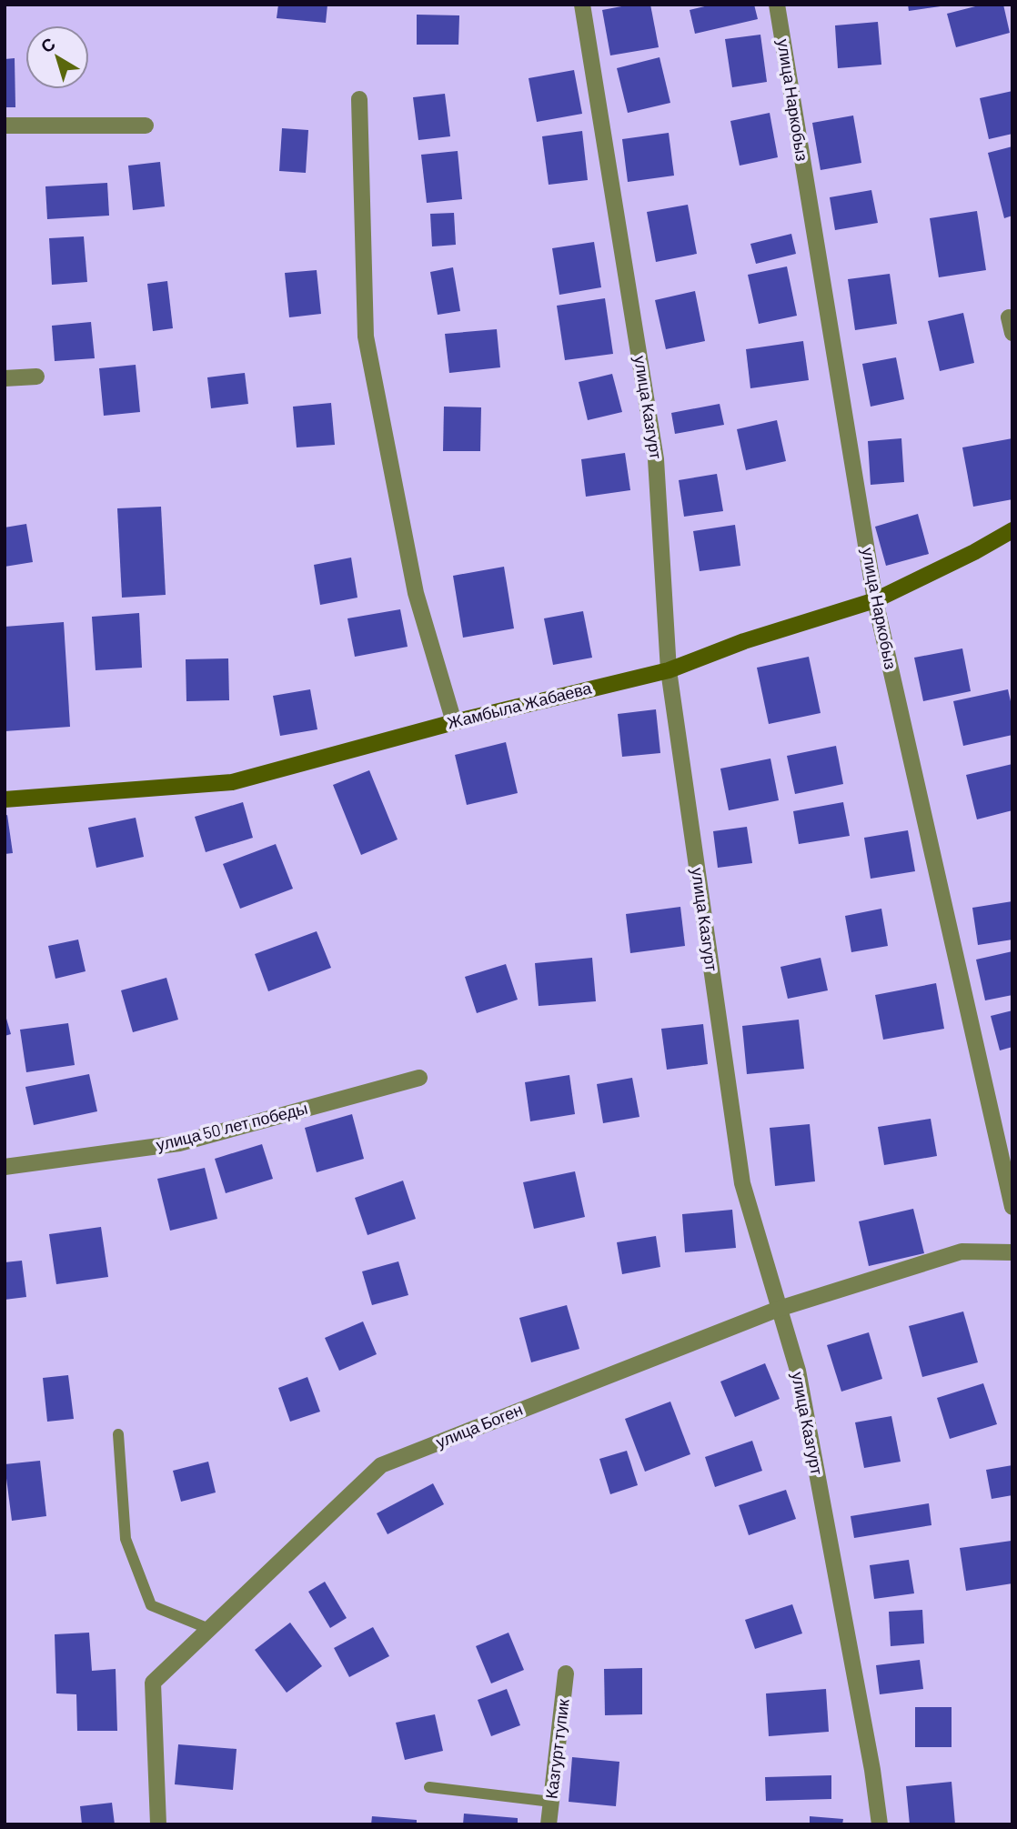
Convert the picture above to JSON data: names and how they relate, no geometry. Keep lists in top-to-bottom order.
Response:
{
  "streets": {
    "street": [
      "улица Наркобыз",
      "улица Казгурт",
      "Жамбыла Жабаева",
      "улица 50 лет победы",
      "улица Боген",
      "Казгурт тупик"
    ]
  },
  "crossings": [
    ["улица Наркобыз", "Жамбыла Жабаева"],
    ["улица Казгурт", "Жамбыла Жабаева"],
    ["улица Казгурт", "улица Боген"]
  ],
  "north": "top left"
}
